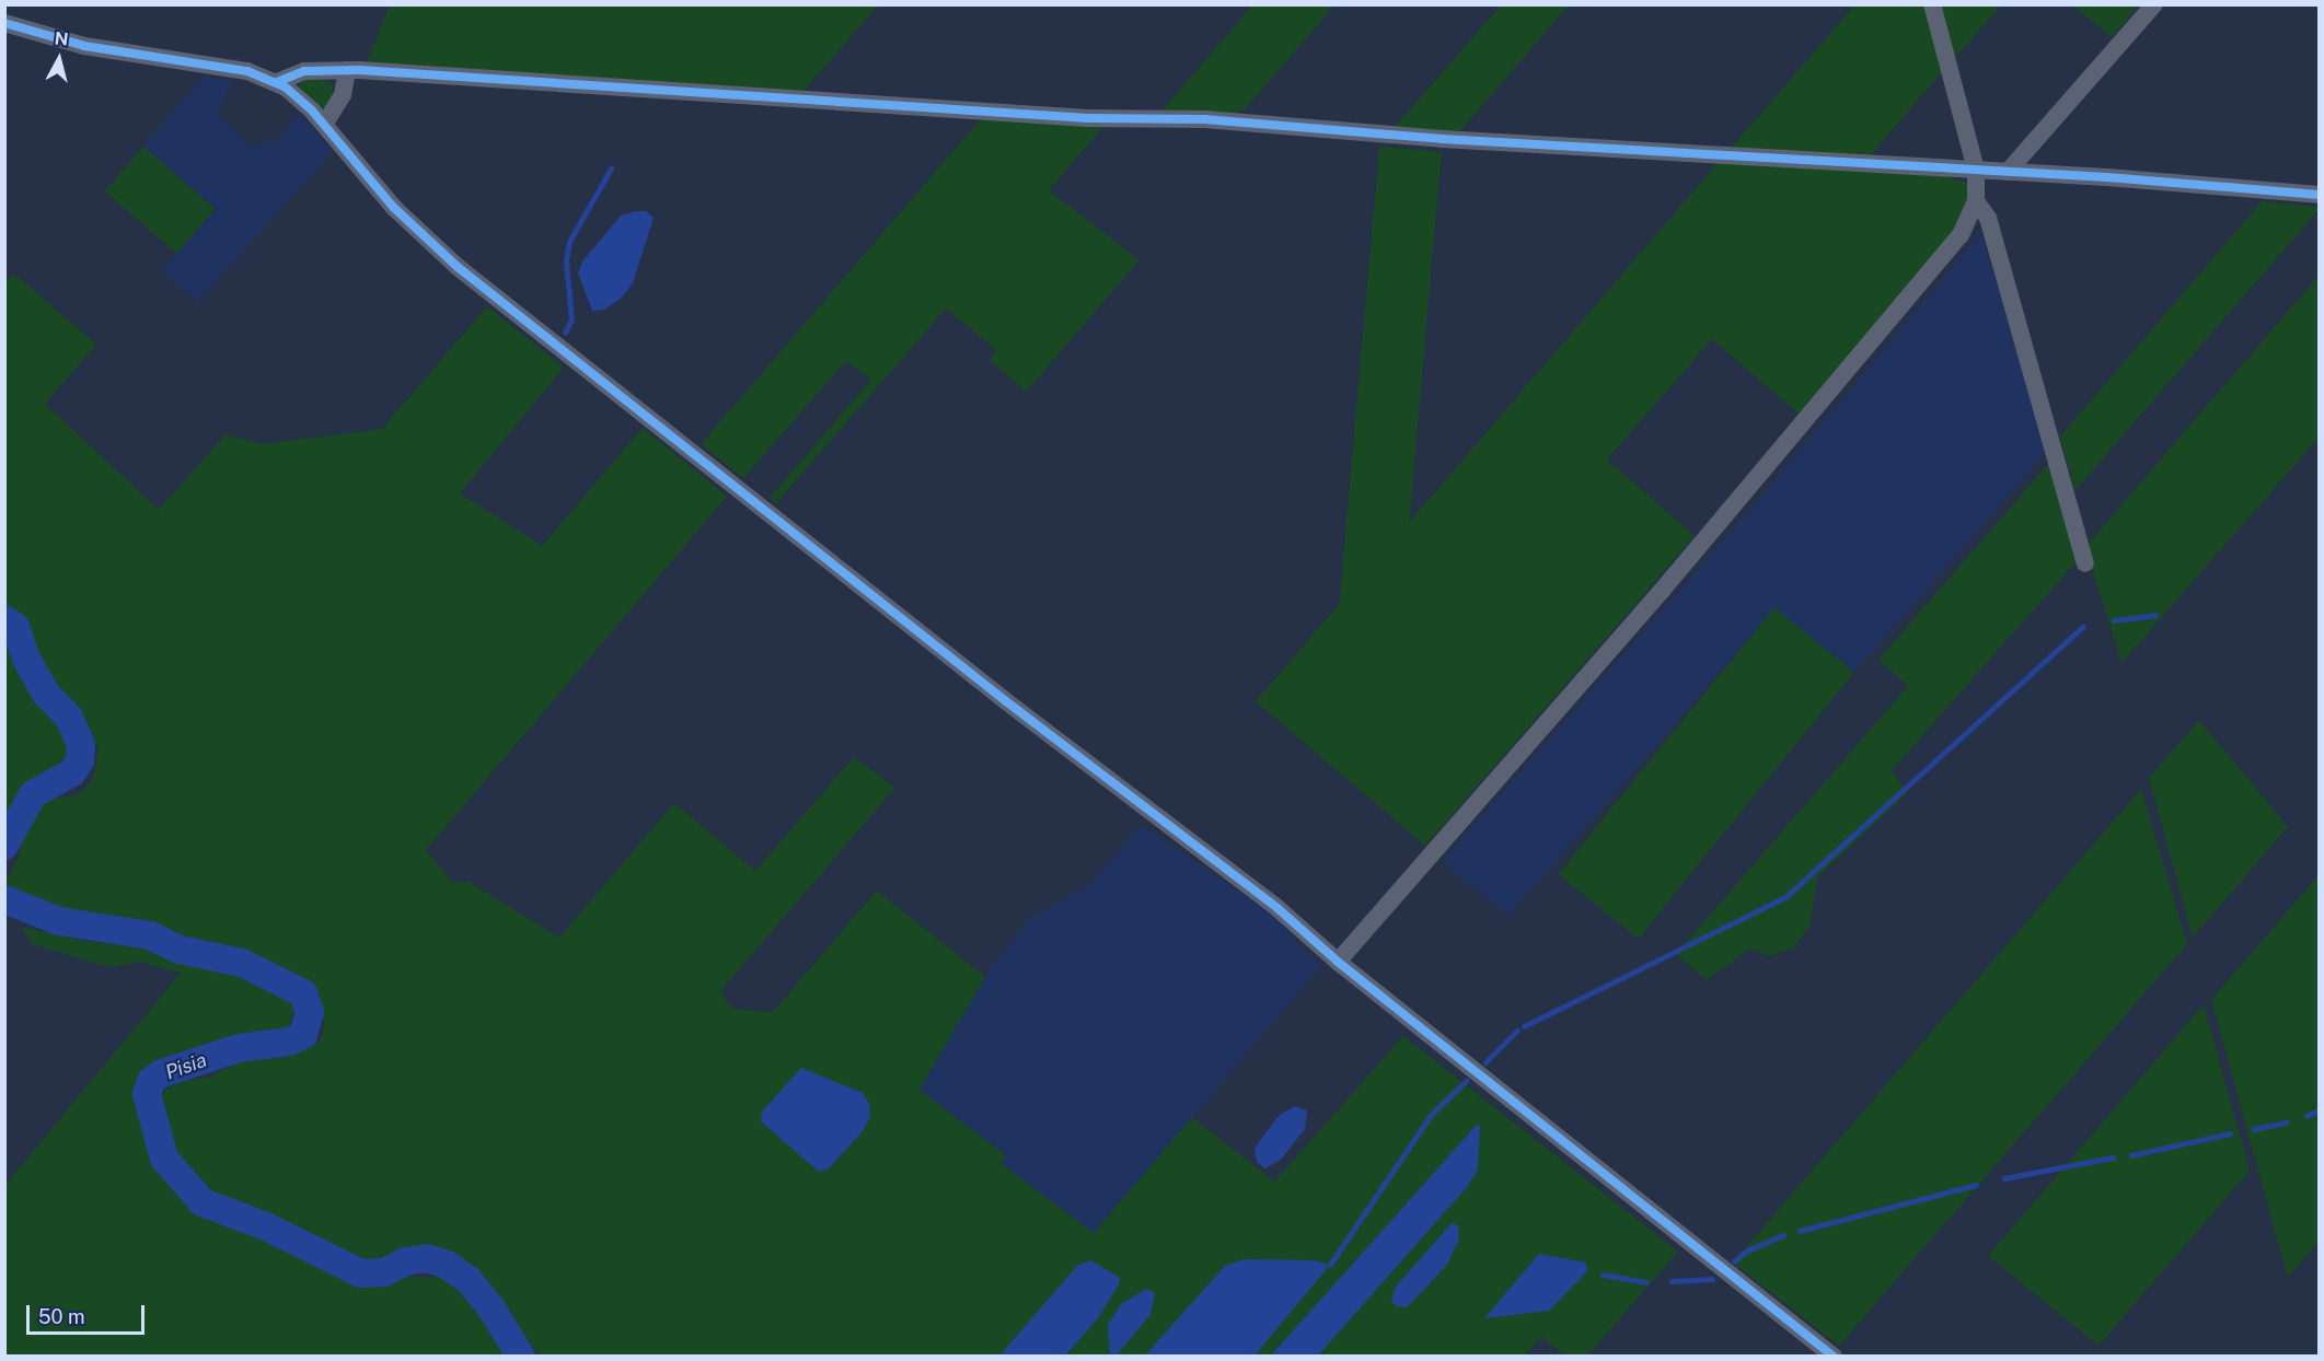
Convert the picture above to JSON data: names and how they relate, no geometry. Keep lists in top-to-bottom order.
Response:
{
  "water": ["Pisia"],
  "scale_bar": "50 m",
  "north": "top"
}
